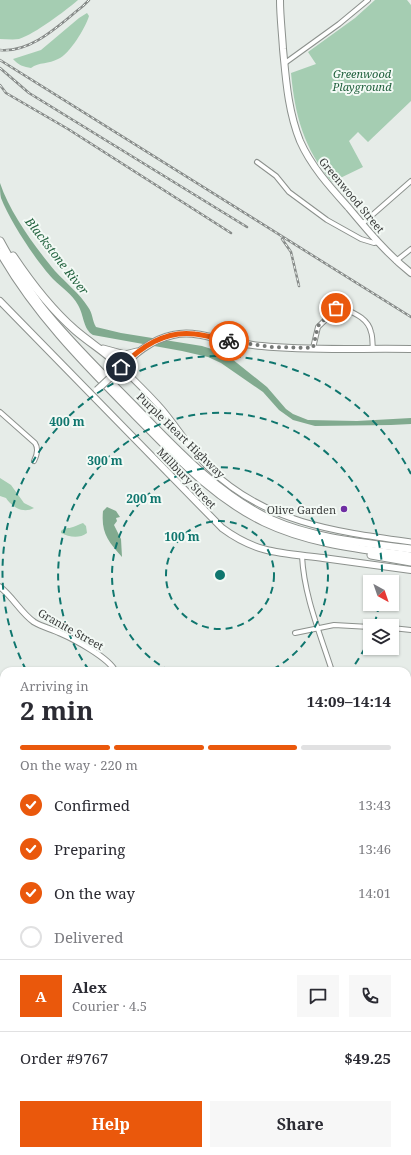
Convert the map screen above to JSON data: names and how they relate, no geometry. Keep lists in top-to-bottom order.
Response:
{
  "streets": {
    "highway": ["Purple Heart Highway"],
    "main road": ["Greenwood Street", "Millbury Street"],
    "street": ["Granite Street"]
  },
  "water": ["Blackstone River"],
  "parks": ["Greenwood Playground"],
  "places": ["Olive Garden"],
  "north": "bottom right",
  "page": {
    "heading": ["2 min", "Arriving in", "14:09–14:14"],
    "panel": [
      "Alex",
      "Courier · 4.5",
      "Order #9767",
      "$49.25"
    ],
    "bar": "On the way · 220 m",
    "list": [
      ["Confirmed", "13:43"],
      ["Preparing", "13:46"],
      ["On the way", "14:01"],
      "Delivered"
    ],
    "round": "A",
    "buttons": ["Help", "Share"]
  },
  "rings": [
    "400 m",
    "300 m",
    "200 m",
    "100 m"
  ]
}
